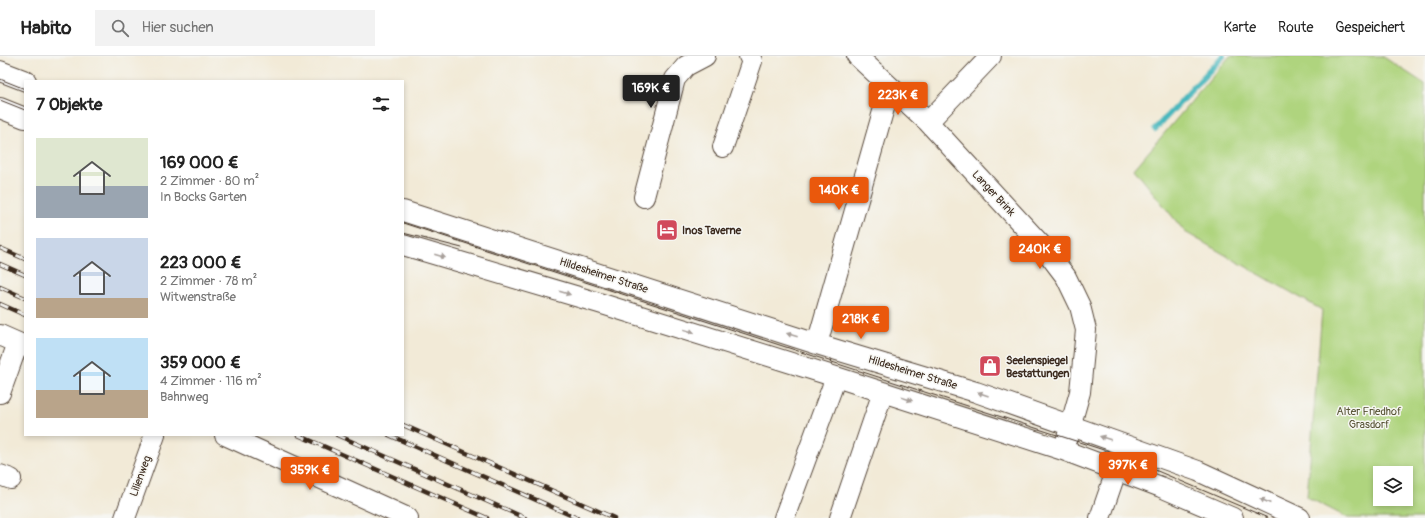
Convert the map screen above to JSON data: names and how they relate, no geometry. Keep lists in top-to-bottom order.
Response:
{
  "streets": {
    "street": ["Langer Brink", "Hildesheimer Straße", "Lilienweg"]
  },
  "crossings": [
    ["Langer Brink", "Hildesheimer Straße"]
  ],
  "parks": ["Alter Friedhof Grasdorf"],
  "places": {
    "hotel": ["Inos Taverne"],
    "shop": ["Seelenspiegel Bestattungen"]
  },
  "page": {
    "header": "Habito",
    "search": "Hier suchen",
    "nav": ["Karte", "Route", "Gespeichert"],
    "price": [
      "169K €",
      "223K €",
      "140K €",
      "240K €",
      "218K €",
      "397K €",
      "359K €"
    ],
    "heading": "7 Objekte",
    "list": [
      {
        "name": "169 000 €",
        "note": "2 Zimmer · 80 m² · In Bocks Garten"
      },
      {
        "name": "223 000 €",
        "note": "2 Zimmer · 78 m² · Witwenstraße"
      },
      {
        "name": "359 000 €",
        "note": "4 Zimmer · 116 m² · Bahnweg"
      }
    ]
  }
}
